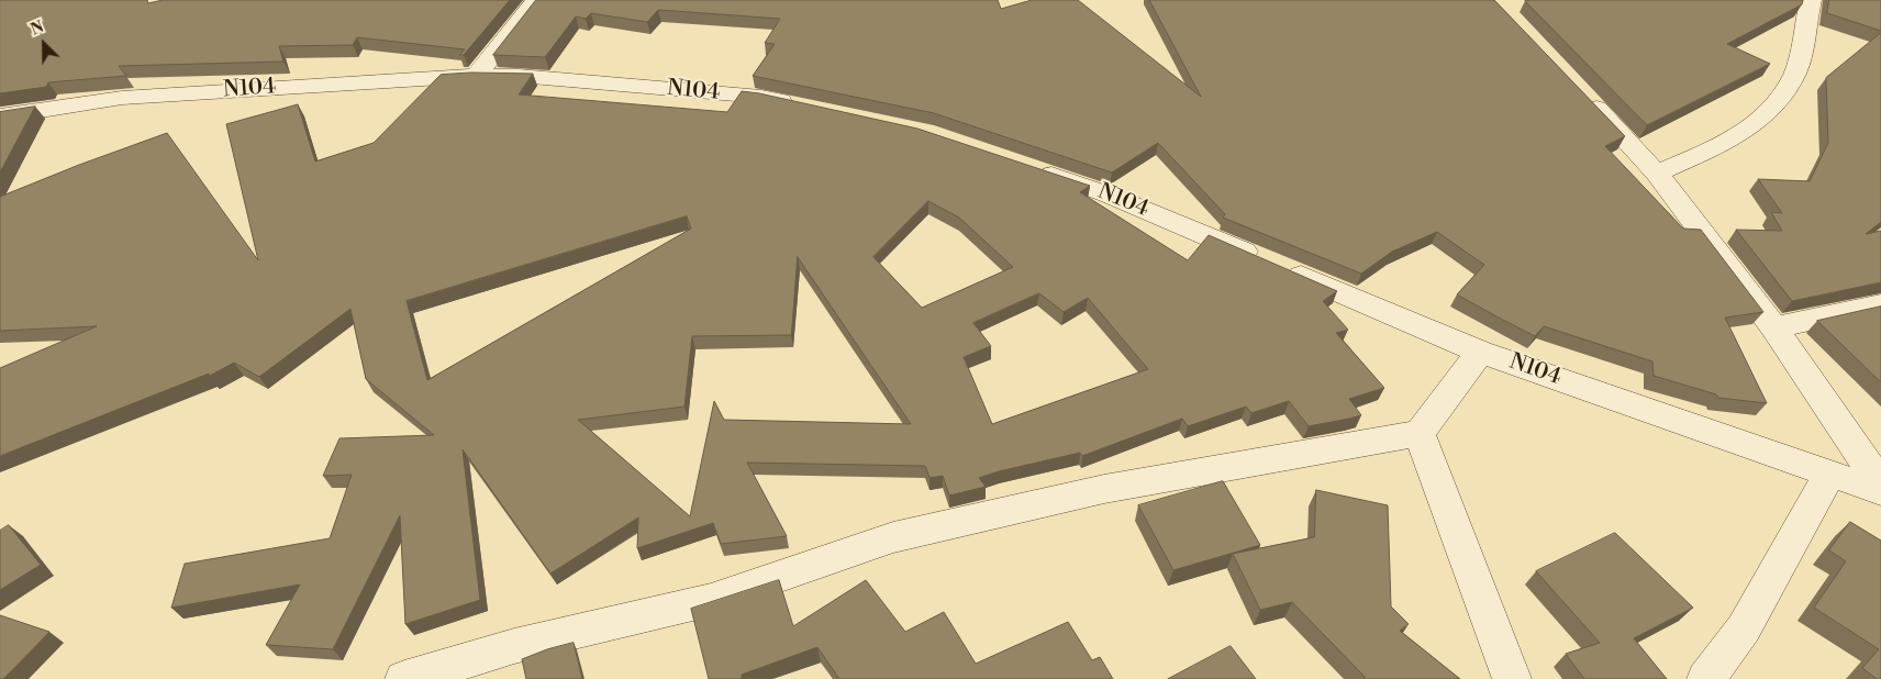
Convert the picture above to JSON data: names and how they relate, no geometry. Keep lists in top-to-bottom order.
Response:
{
  "streets": {
    "street": ["N104"]
  },
  "north": "top left"
}
